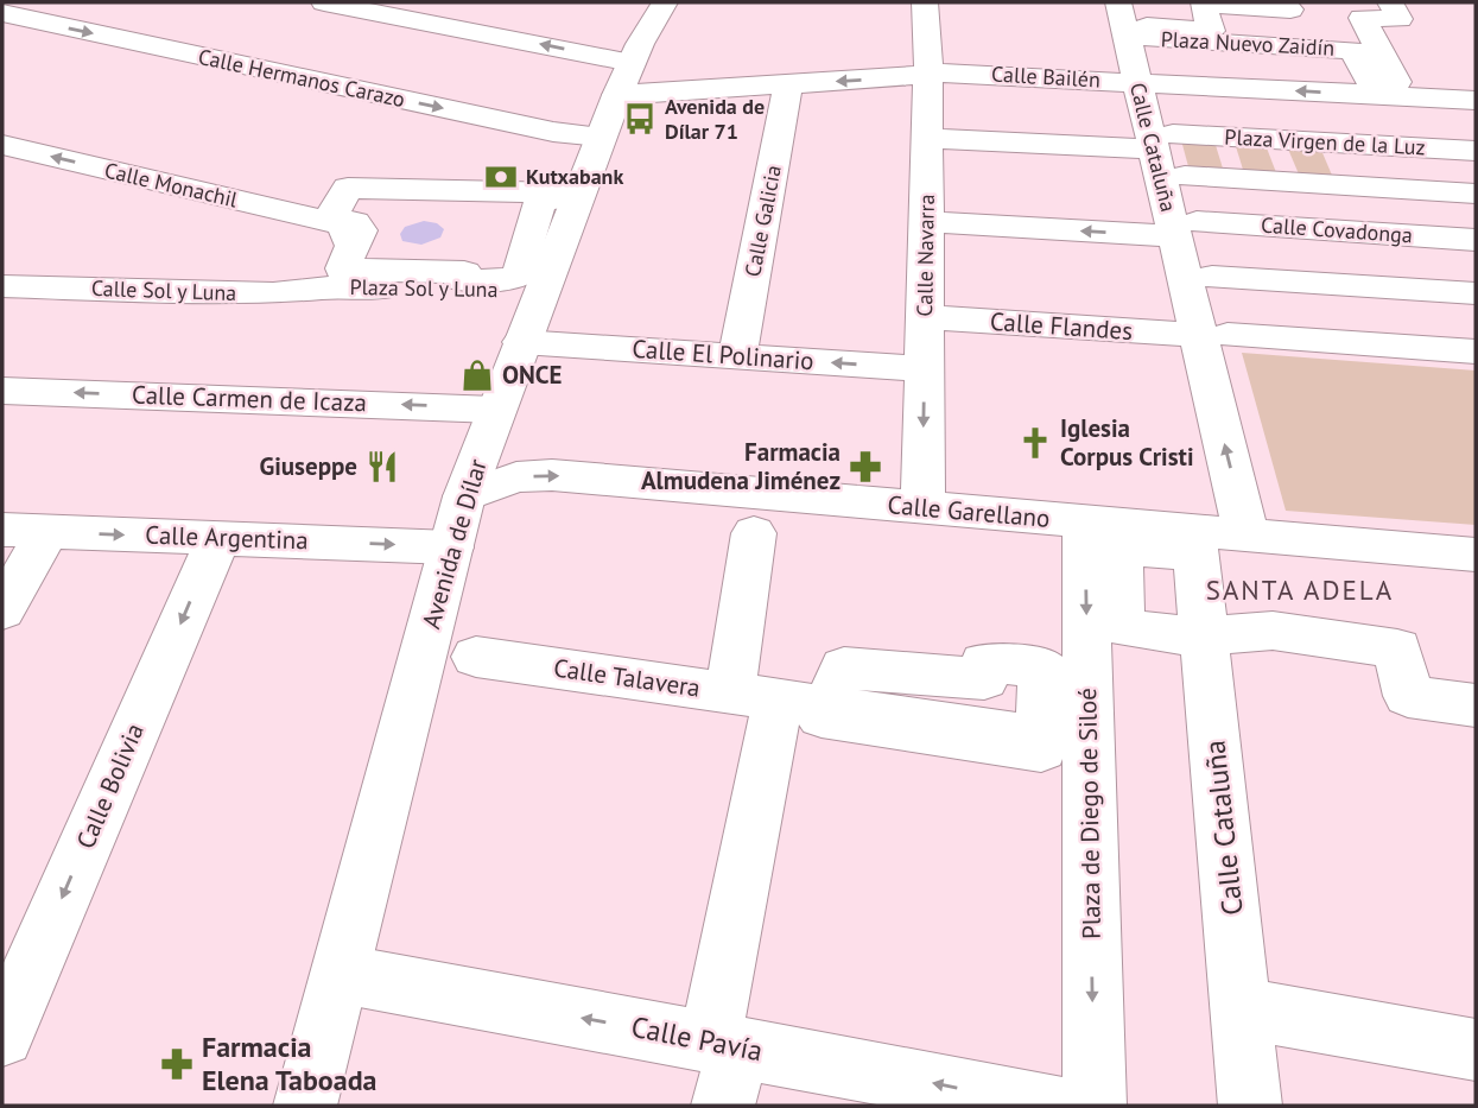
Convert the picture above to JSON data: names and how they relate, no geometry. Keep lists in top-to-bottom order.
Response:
{
  "streets": {
    "street": [
      "Plaza Nuevo Zaidín",
      "Calle Bailén",
      "Calle Hermanos Carazo",
      "Plaza Virgen de la Luz",
      "Calle Cataluña",
      "Calle Monachil",
      "Calle Galicia",
      "Calle Covadonga",
      "Calle Navarra",
      "Plaza Sol y Luna",
      "Calle Sol y Luna",
      "Calle Flandes",
      "Calle El Polinario",
      "Calle Carmen de Icaza",
      "Calle Garellano",
      "Calle Argentina",
      "Avenida de Dílar",
      "Calle Talavera",
      "Calle Bolivia",
      "Plaza de Diego de Siloé",
      "Calle Pavía"
    ]
  },
  "crossings": [
    ["Calle Bailén", "Calle Cataluña"],
    ["Calle Bailén", "Calle Galicia"],
    ["Calle Bailén", "Calle Navarra"],
    ["Calle Bailén", "Avenida de Dílar"],
    ["Calle Hermanos Carazo", "Avenida de Dílar"],
    ["Plaza Virgen de la Luz", "Calle Cataluña"],
    ["Plaza Virgen de la Luz", "Calle Navarra"],
    ["Calle Cataluña", "Calle Covadonga"],
    ["Calle Cataluña", "Calle Flandes"],
    ["Calle Cataluña", "Calle Garellano"],
    ["Calle Monachil", "Plaza Sol y Luna"],
    ["Calle Galicia", "Calle El Polinario"],
    ["Calle Covadonga", "Calle Navarra"],
    ["Calle Navarra", "Calle Flandes"],
    ["Calle Navarra", "Calle El Polinario"],
    ["Calle Navarra", "Calle Garellano"],
    ["Plaza Sol y Luna", "Calle Sol y Luna"],
    ["Plaza Sol y Luna", "Avenida de Dílar"],
    ["Calle El Polinario", "Avenida de Dílar"],
    ["Calle Carmen de Icaza", "Avenida de Dílar"],
    ["Calle Garellano", "Avenida de Dílar"],
    ["Calle Garellano", "Plaza de Diego de Siloé"],
    ["Calle Argentina", "Avenida de Dílar"],
    ["Calle Argentina", "Calle Bolivia"],
    ["Avenida de Dílar", "Calle Pavía"],
    ["Calle Talavera", "Plaza de Diego de Siloé"],
    ["Plaza de Diego de Siloé", "Calle Pavía"]
  ],
  "one_way": [
    "Calle Monachil",
    "Calle Covadonga",
    "Calle El Polinario",
    "Calle Garellano",
    "Calle Argentina",
    "Calle Bolivia",
    "Calle Pavía"
  ],
  "districts": ["SANTA ADELA"],
  "places": {
    "bus stop": ["Avenida de Dílar 71"],
    "bank": ["Kutxabank"],
    "shop": ["ONCE"],
    "church": ["Iglesia Corpus Cristi"],
    "restaurant": ["Giuseppe"],
    "pharmacy": ["Farmacia Almudena Jiménez", "Farmacia Elena Taboada"]
  }
}
